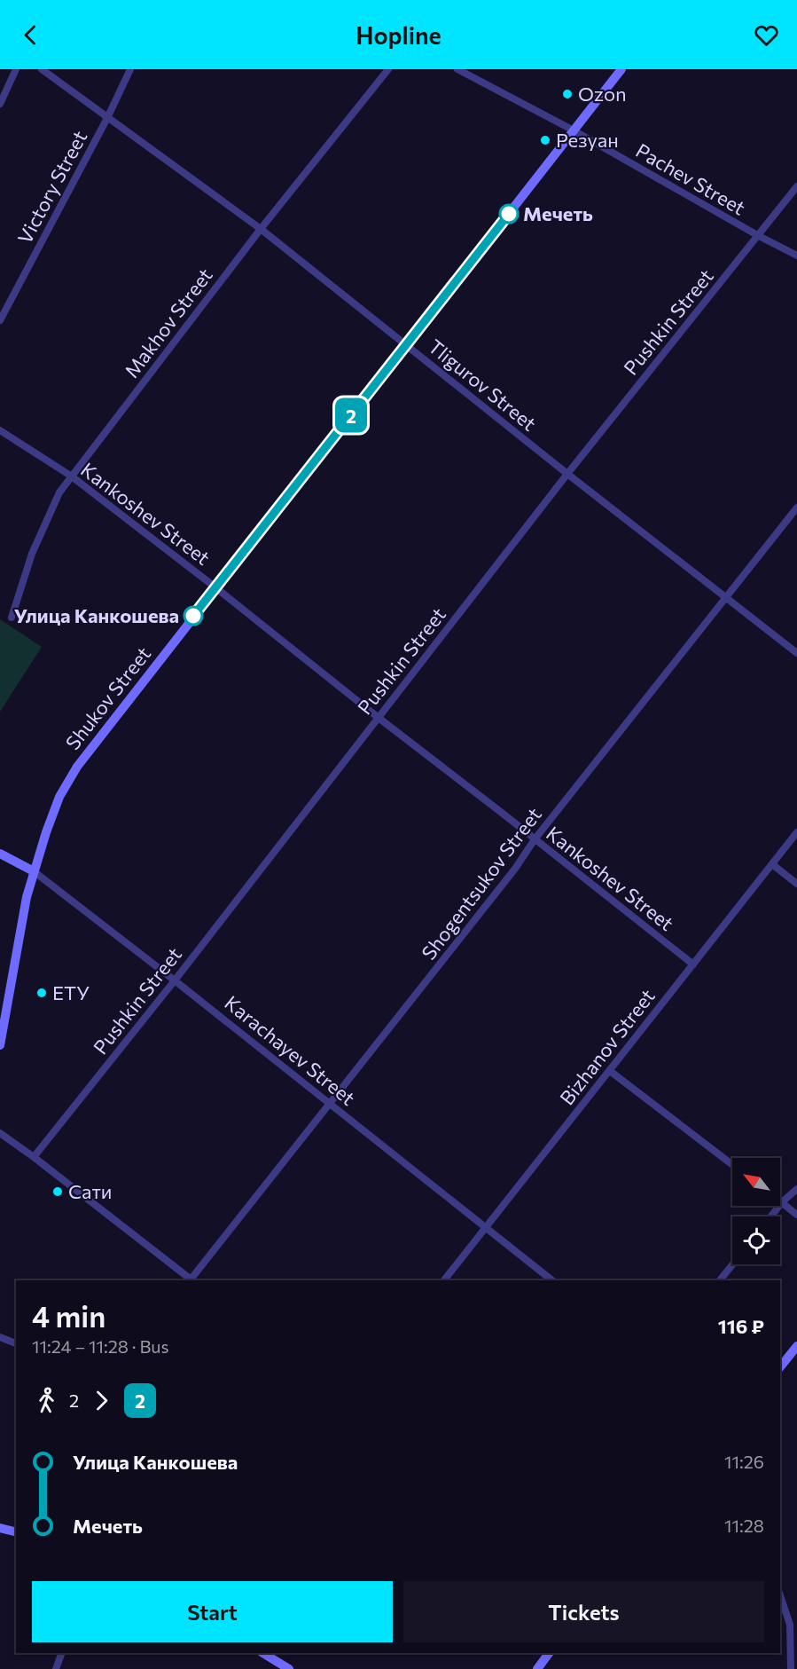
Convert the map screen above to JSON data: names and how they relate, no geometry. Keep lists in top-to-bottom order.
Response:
{
  "streets": {
    "main road": ["Shukov Street", "Karachayev Street"],
    "street": [
      "Pachev Street",
      "Victory Street",
      "Pushkin Street",
      "Makhov Street",
      "Tligurov Street",
      "Kankoshev Street",
      "Shogentsukov Street",
      "Bizhanov Street"
    ]
  },
  "crossings": [
    ["Pachev Street", "Pushkin Street"],
    ["Pachev Street", "Shukov Street"],
    ["Victory Street", "Tligurov Street"],
    ["Pushkin Street", "Tligurov Street"],
    ["Pushkin Street", "Kankoshev Street"],
    ["Pushkin Street", "Karachayev Street"],
    ["Makhov Street", "Tligurov Street"],
    ["Makhov Street", "Kankoshev Street"],
    ["Tligurov Street", "Shukov Street"],
    ["Tligurov Street", "Shogentsukov Street"],
    ["Kankoshev Street", "Shukov Street"],
    ["Kankoshev Street", "Shogentsukov Street"],
    ["Kankoshev Street", "Bizhanov Street"],
    ["Shukov Street", "Karachayev Street"],
    ["Shogentsukov Street", "Karachayev Street"],
    ["Bizhanov Street", "Karachayev Street"]
  ],
  "places": [
    "Ozon",
    "Резуан",
    "Мечеть",
    "Улица Канкошева",
    "ЕТУ",
    "Сати"
  ],
  "lines": ["bus line 2"],
  "north": "top left",
  "page": {
    "header": "Hopline",
    "on_map": "2",
    "heading": ["4 min", "11:24 – 11:28 · Bus", "116 ₽"],
    "legs": ["2", "2"],
    "list": [
      {
        "name": "Улица Канкошева",
        "value": "11:26"
      },
      {
        "name": "Мечеть",
        "value": "11:28"
      }
    ],
    "buttons": ["Start", "Tickets"]
  }
}
